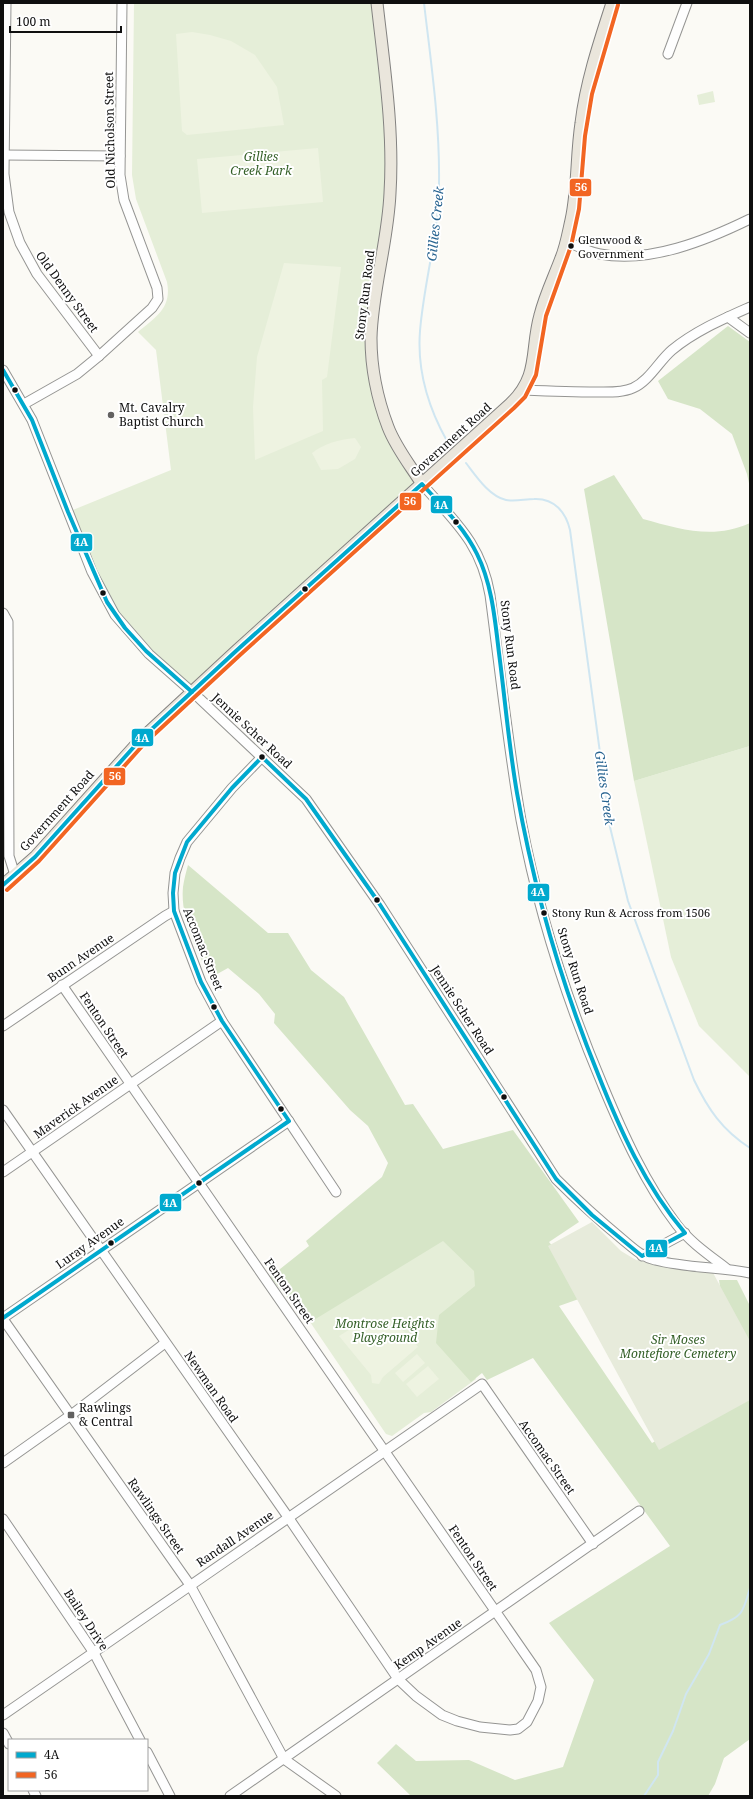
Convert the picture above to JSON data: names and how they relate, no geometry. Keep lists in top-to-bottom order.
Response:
{
  "streets": {
    "main road": ["Stony Run Road", "Government Road"],
    "street": [
      "Old Nicholson Street",
      "Old Denny Street",
      "Jennie Scher Road",
      "Accomac Street",
      "Bunn Avenue",
      "Fenton Street",
      "Maverick Avenue",
      "Luray Avenue",
      "Newman Road",
      "Rawlings Street",
      "Randall Avenue",
      "Bailey Drive",
      "Kemp Avenue"
    ]
  },
  "crossings": [
    ["Old Nicholson Street", "Old Denny Street"],
    ["Stony Run Road", "Government Road"],
    ["Stony Run Road", "Jennie Scher Road"],
    ["Government Road", "Jennie Scher Road"],
    ["Jennie Scher Road", "Accomac Street"],
    ["Accomac Street", "Bunn Avenue"],
    ["Accomac Street", "Maverick Avenue"],
    ["Accomac Street", "Luray Avenue"],
    ["Accomac Street", "Randall Avenue"],
    ["Accomac Street", "Kemp Avenue"],
    ["Bunn Avenue", "Fenton Street"],
    ["Fenton Street", "Maverick Avenue"],
    ["Fenton Street", "Luray Avenue"],
    ["Fenton Street", "Newman Road"],
    ["Fenton Street", "Randall Avenue"],
    ["Fenton Street", "Kemp Avenue"],
    ["Maverick Avenue", "Newman Road"],
    ["Luray Avenue", "Newman Road"],
    ["Luray Avenue", "Rawlings Street"],
    ["Newman Road", "Randall Avenue"],
    ["Newman Road", "Kemp Avenue"],
    ["Rawlings Street", "Randall Avenue"],
    ["Rawlings Street", "Kemp Avenue"],
    ["Randall Avenue", "Bailey Drive"]
  ],
  "water": ["Gillies Creek"],
  "parks": ["Gillies Creek Park", "Montrose Heights Playground", "Sir Moses Montefiore Cemetery"],
  "places": {
    "other": ["Glenwood & Government", "Mt. Cavalry Baptist Church", "Stony Run & Across from 1506"],
    "transit": ["Rawlings & Central"]
  },
  "lines": ["transit line 56", "transit line 4A"],
  "legend": ["4A", "56"],
  "scale_bar": "100 m"
}
